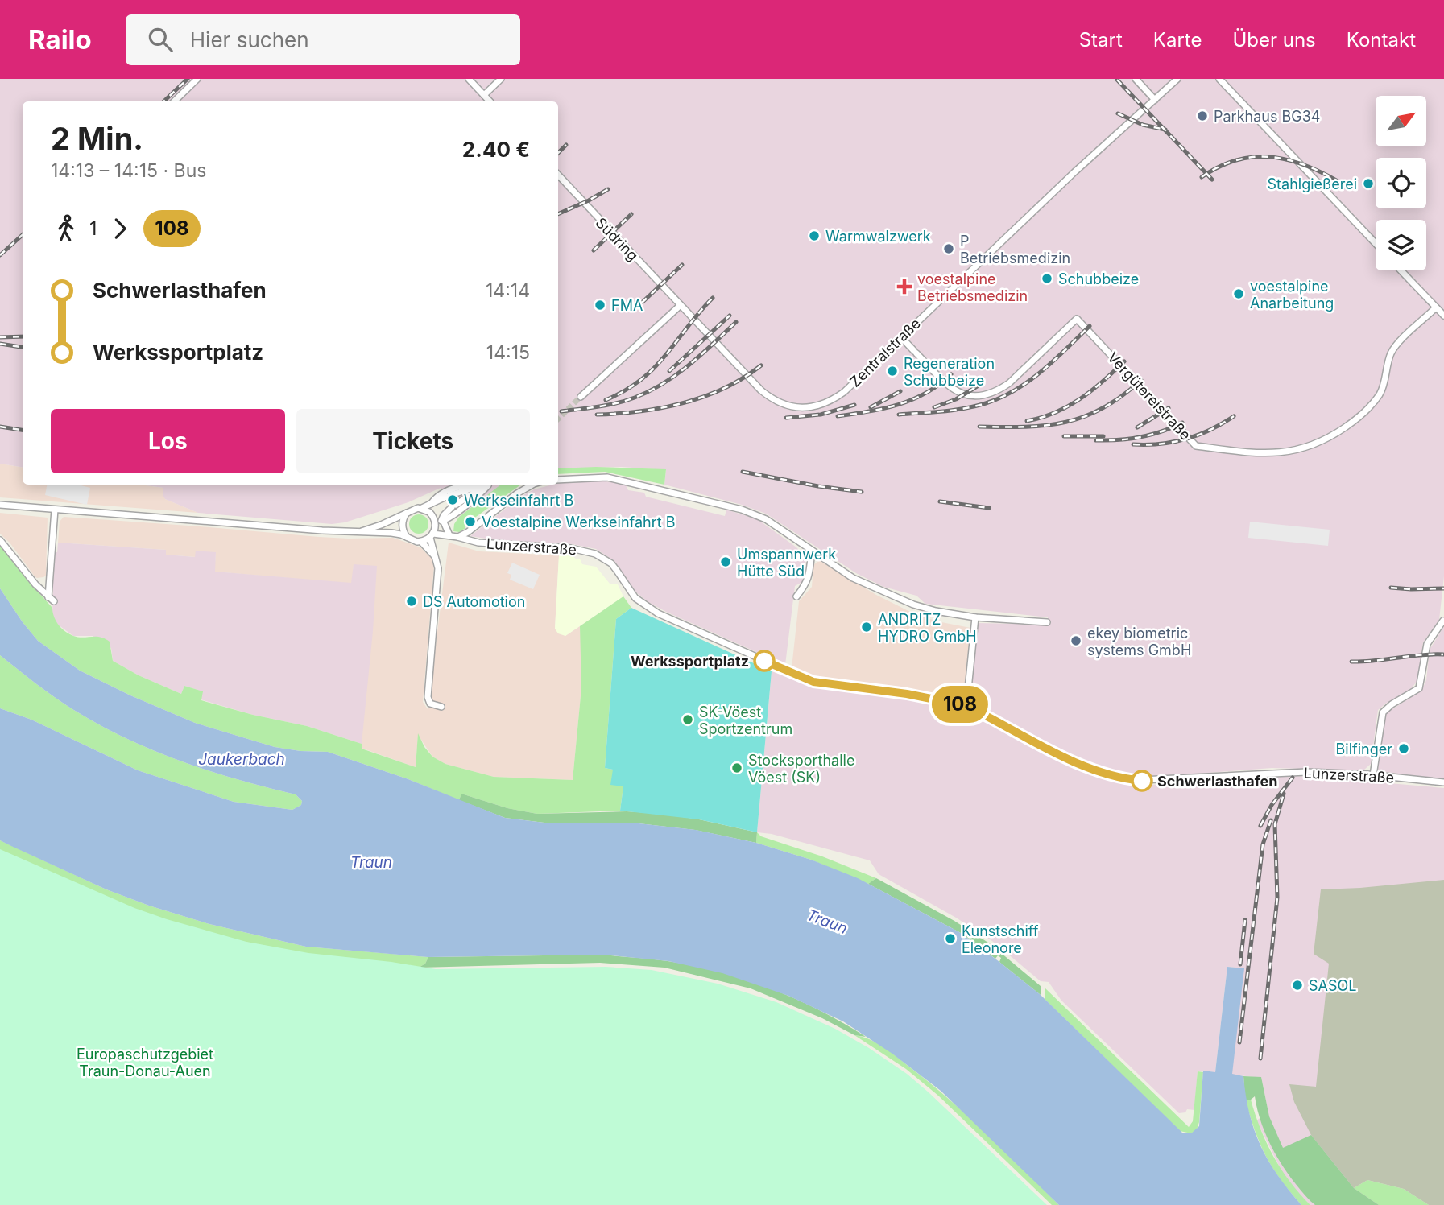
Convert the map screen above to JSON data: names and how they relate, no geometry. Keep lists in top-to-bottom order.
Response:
{
  "streets": {
    "street": [
      "Südring",
      "Zentralstraße",
      "Vergütereistraße",
      "Lunzerstraße"
    ]
  },
  "crossings": [
    ["Südring", "Zentralstraße"],
    ["Zentralstraße", "Vergütereistraße"]
  ],
  "water": ["Jaukerbach", "Traun"],
  "parks": ["Europaschutzgebiet Traun-Donau-Auen"],
  "places": {
    "other": [
      "Parkhaus BG34",
      "Stahlgießerei",
      "Warmwalzwerk",
      "P Betriebsmedizin",
      "Schubbeize",
      "voestalpine Anarbeitung",
      "FMA",
      "Regeneration Schubbeize",
      "Werkseinfahrt B",
      "Voestalpine Werkseinfahrt B",
      "Umspannwerk Hütte Süd",
      "DS Automotion",
      "ANDRITZ HYDRO GmbH",
      "ekey biometric systems GmbH",
      "Werkssportplatz",
      "SK-Vöest Sportzentrum",
      "Bilfinger",
      "Stocksporthalle Vöest (SK)",
      "Schwerlasthafen",
      "Kunstschiff Eleonore",
      "SASOL"
    ],
    "health": ["voestalpine Betriebsmedizin"]
  },
  "lines": ["bus line 108"],
  "north": "top right",
  "page": {
    "header": "Railo",
    "search": "Hier suchen",
    "nav": [
      "Start",
      "Karte",
      "Über uns",
      "Kontakt"
    ],
    "on_map": "108",
    "heading": ["2 Min.", "14:13 – 14:15 · Bus", "2.40 €"],
    "legs": ["1", "108"],
    "list": [
      {
        "name": "Schwerlasthafen",
        "value": "14:14"
      },
      {
        "name": "Werkssportplatz",
        "value": "14:15"
      }
    ],
    "buttons": ["Los", "Tickets"]
  }
}
